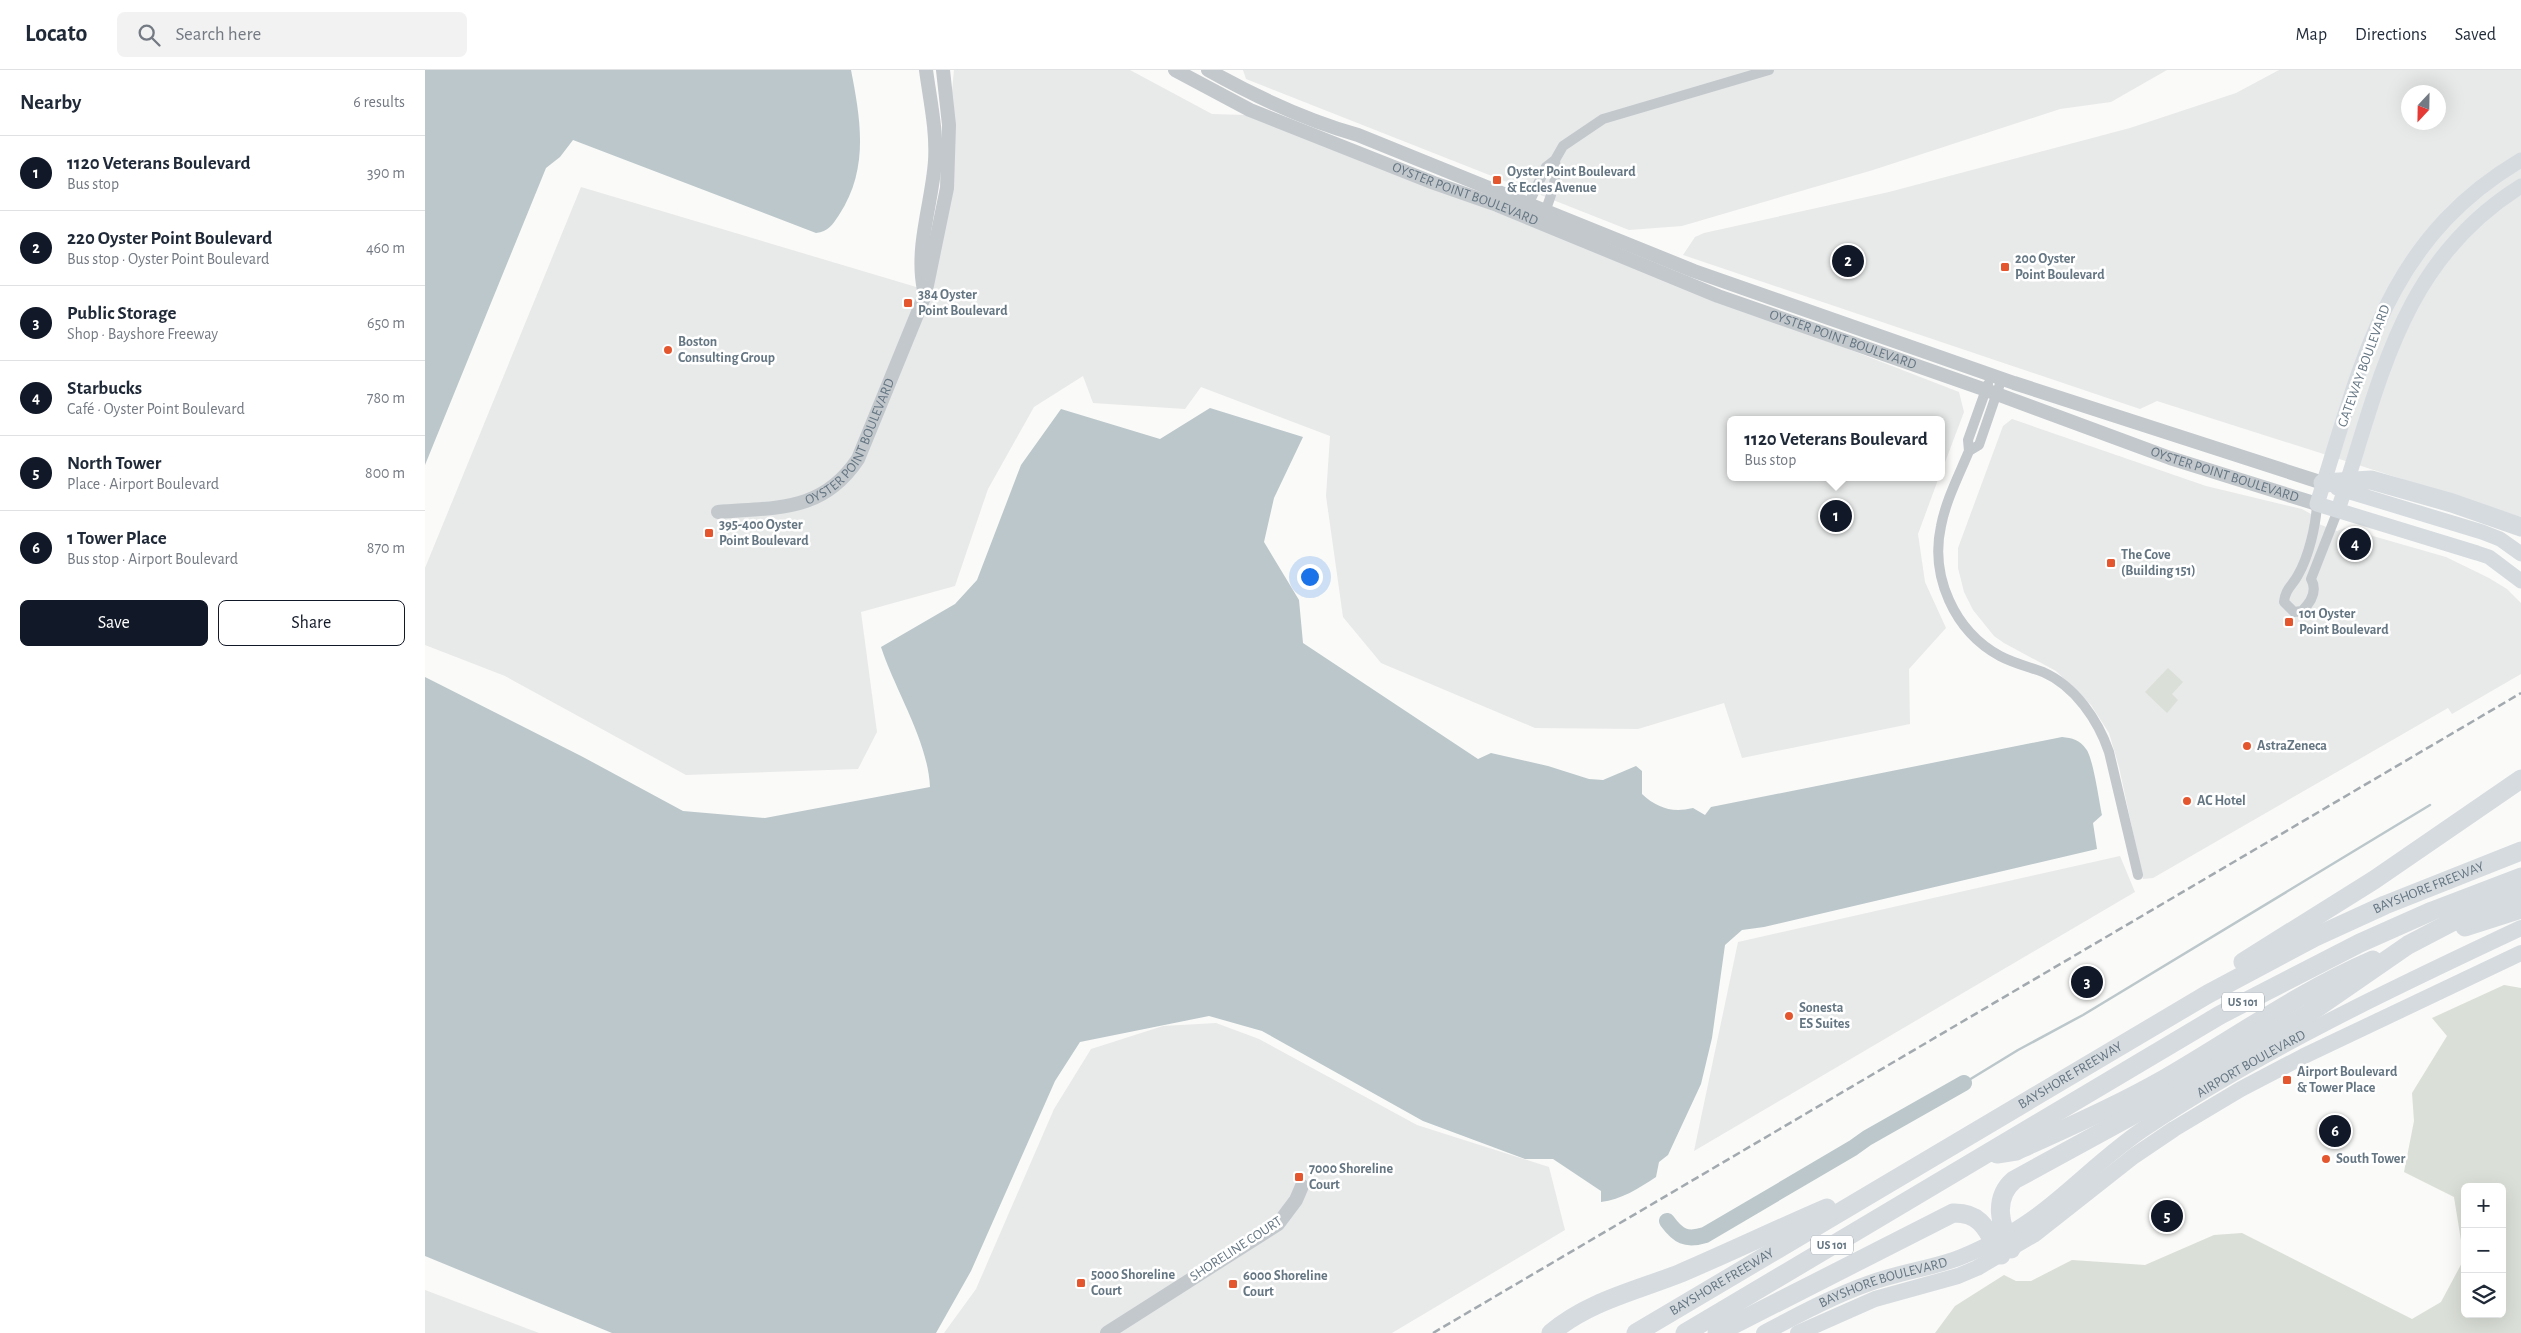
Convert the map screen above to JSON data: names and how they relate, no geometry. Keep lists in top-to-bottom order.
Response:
{
  "streets": {
    "highway": ["BAYSHORE FREEWAY", "US 101"],
    "main road": [
      "OYSTER POINT BOULEVARD",
      "GATEWAY BOULEVARD",
      "AIRPORT BOULEVARD",
      "BAYSHORE BOULEVARD"
    ],
    "street": ["SHORELINE COURT"]
  },
  "crossings": [
    ["OYSTER POINT BOULEVARD", "GATEWAY BOULEVARD"],
    ["AIRPORT BOULEVARD", "BAYSHORE BOULEVARD"]
  ],
  "places": {
    "transit": [
      "Oyster Point Boulevard & Eccles Avenue",
      "200 Oyster Point Boulevard",
      "384 Oyster Point Boulevard",
      "395-400 Oyster Point Boulevard",
      "The Cove (Building 151)",
      "101 Oyster Point Boulevard",
      "Airport Boulevard & Tower Place",
      "7000 Shoreline Court",
      "5000 Shoreline Court",
      "6000 Shoreline Court"
    ],
    "other": [
      "Boston Consulting Group",
      "AstraZeneca",
      "AC Hotel",
      "Sonesta ES Suites",
      "South Tower"
    ]
  },
  "north": "bottom",
  "page": {
    "header": "Locato",
    "search": "Search here",
    "nav": ["Map", "Directions", "Saved"],
    "heading": ["Nearby", "6 results"],
    "list": [
      {
        "mark": "1",
        "name": "1120 Veterans Boulevard",
        "note": "Bus stop",
        "value": "390 m"
      },
      {
        "mark": "2",
        "name": "220 Oyster Point Boulevard",
        "note": "Bus stop · Oyster Point Boulevard",
        "value": "460 m"
      },
      {
        "mark": "3",
        "name": "Public Storage",
        "note": "Shop · Bayshore Freeway",
        "value": "650 m"
      },
      {
        "mark": "4",
        "name": "Starbucks",
        "note": "Café · Oyster Point Boulevard",
        "value": "780 m"
      },
      {
        "mark": "5",
        "name": "North Tower",
        "note": "Place · Airport Boulevard",
        "value": "800 m"
      },
      {
        "mark": "6",
        "name": "1 Tower Place",
        "note": "Bus stop · Airport Boulevard",
        "value": "870 m"
      }
    ],
    "pins": [
      "2",
      "1",
      "4",
      "3",
      "6",
      "5"
    ],
    "popup": ["1120 Veterans Boulevard", "Bus stop"],
    "buttons": ["Save", "Share"],
    "map_buttons": ["+", "−"]
  }
}
